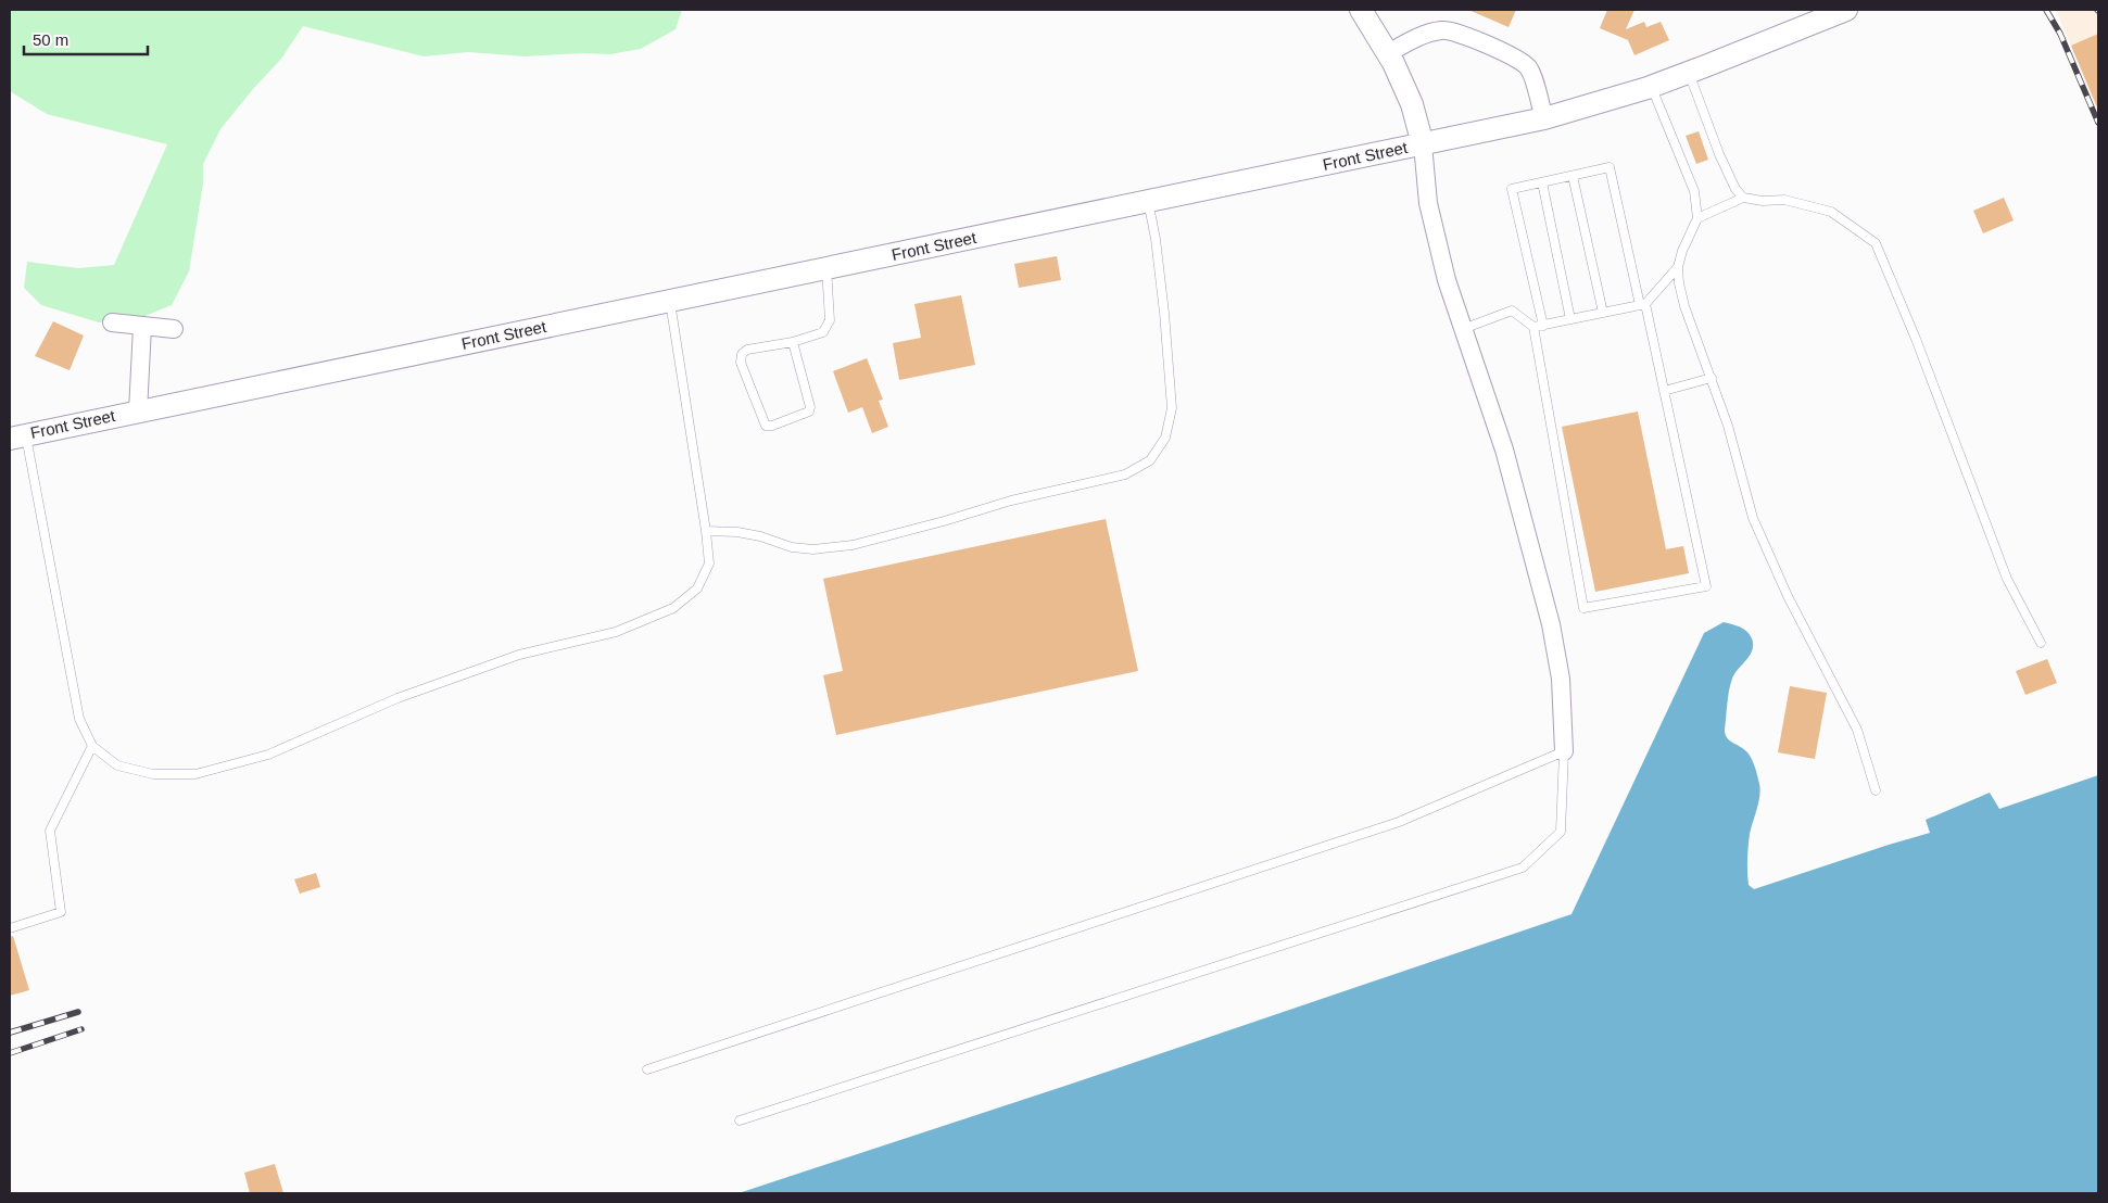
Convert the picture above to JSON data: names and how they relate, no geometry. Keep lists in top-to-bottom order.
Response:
{
  "streets": {
    "street": ["Front Street"]
  },
  "scale_bar": "50 m"
}
